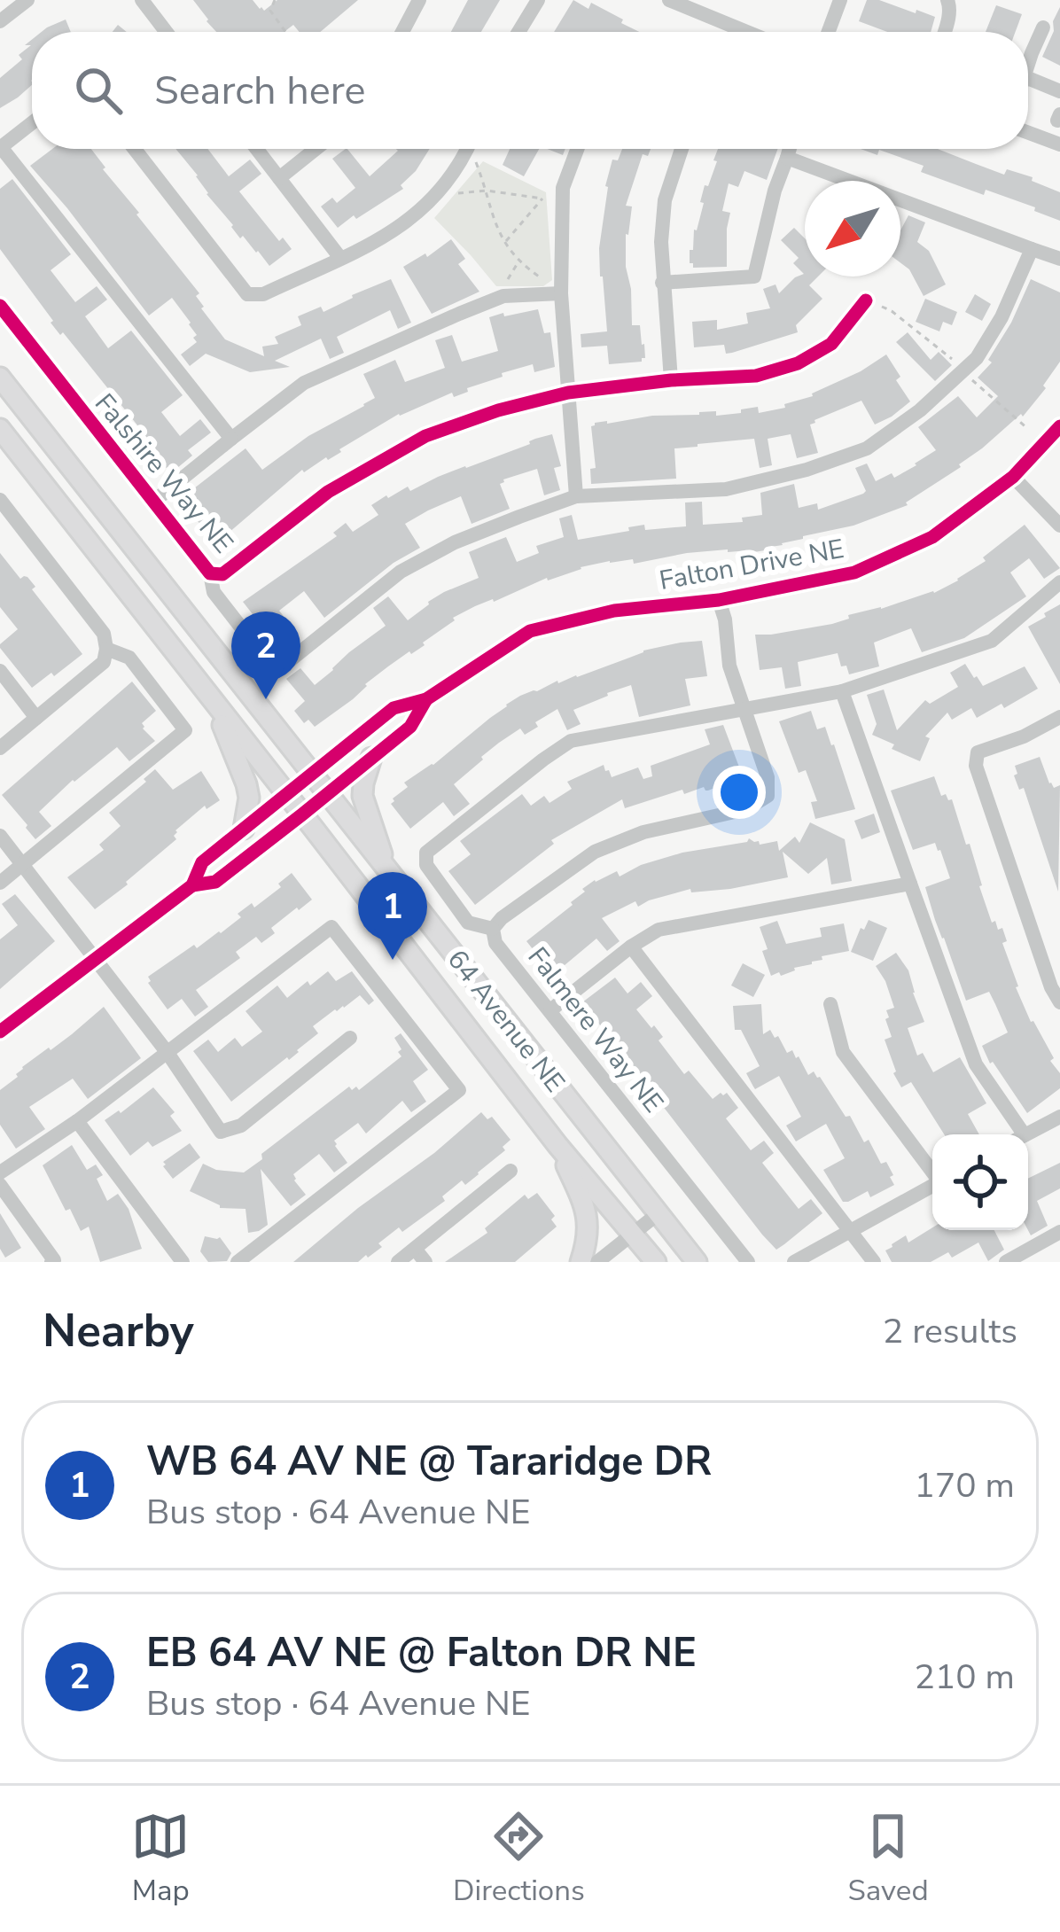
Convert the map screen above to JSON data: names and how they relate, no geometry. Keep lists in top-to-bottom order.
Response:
{
  "streets": {
    "main road": ["64 Avenue NE"],
    "street": ["Falshire Way NE", "Falton Drive NE", "Falmere Way NE"]
  },
  "crossings": [
    ["Falton Drive NE", "64 Avenue NE"]
  ],
  "north": "bottom left",
  "page": {
    "search": "Search here",
    "pins": ["2", "1"],
    "heading": ["Nearby", "2 results"],
    "list": [
      {
        "mark": "1",
        "name": "WB 64 AV NE @ Tararidge DR",
        "note": "Bus stop · 64 Avenue NE",
        "value": "170 m"
      },
      {
        "mark": "2",
        "name": "EB 64 AV NE @ Falton DR NE",
        "note": "Bus stop · 64 Avenue NE",
        "value": "210 m"
      }
    ],
    "nav": ["Map", "Directions", "Saved"]
  }
}
